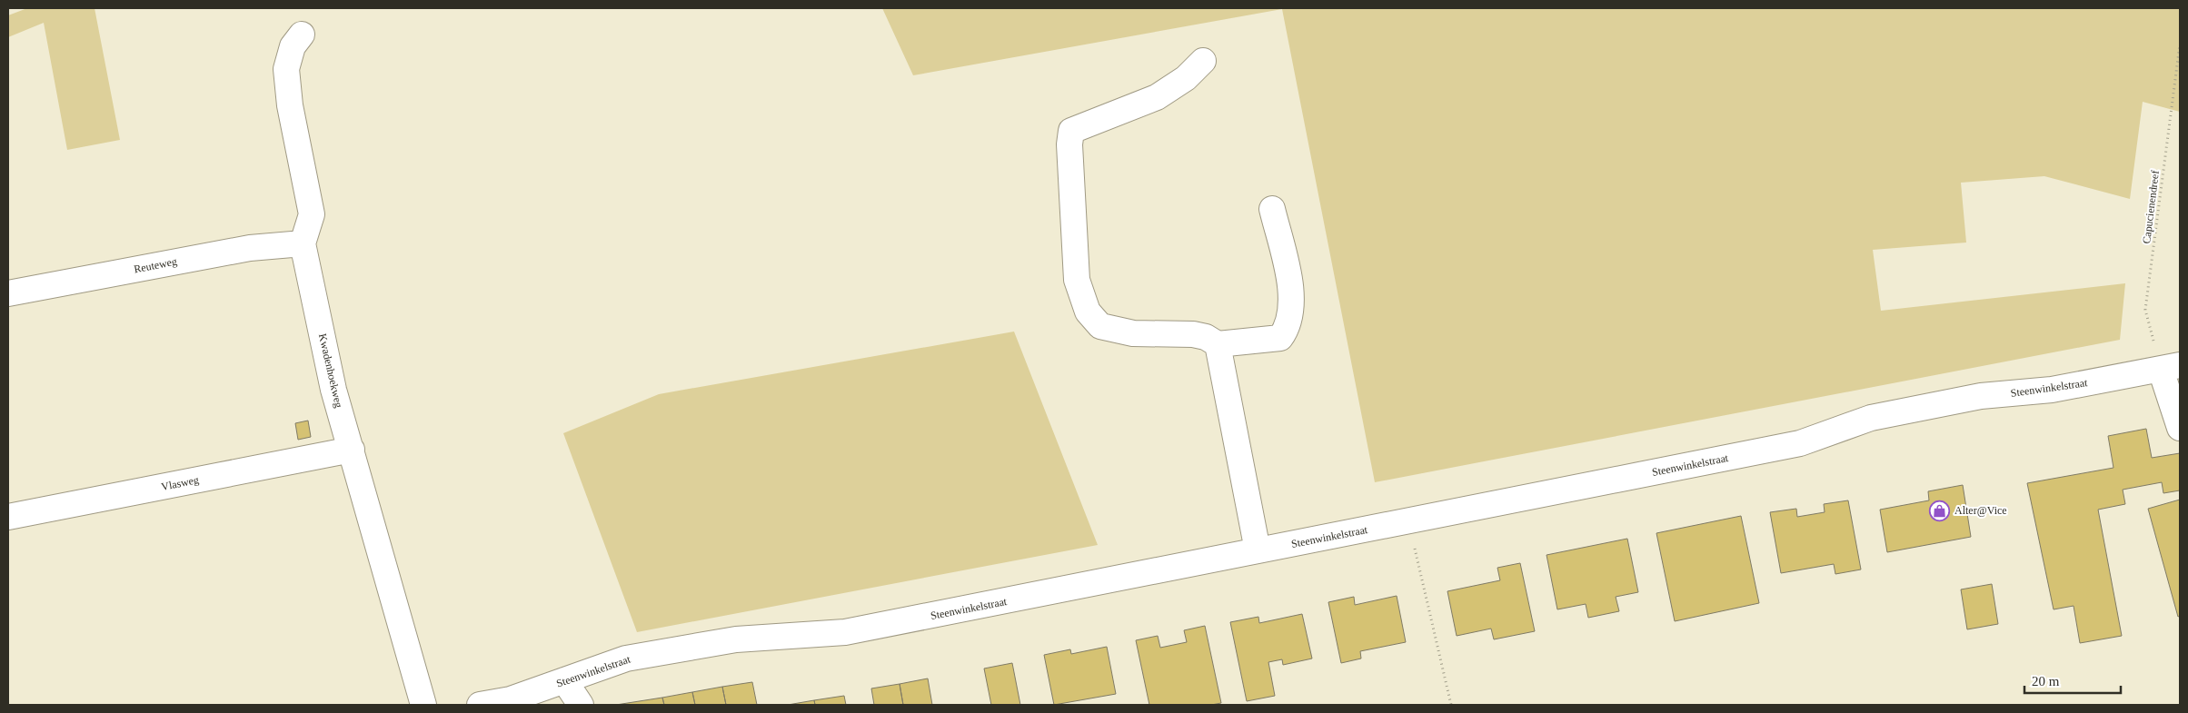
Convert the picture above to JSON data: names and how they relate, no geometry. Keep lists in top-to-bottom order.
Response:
{
  "streets": {
    "street": [
      "Reuteweg",
      "Kwadenhoekweg",
      "Steenwinkelstraat",
      "Vlasweg"
    ],
    "path": ["Capucienendreef"]
  },
  "crossings": [
    ["Capucienendreef", "Steenwinkelstraat"],
    ["Reuteweg", "Kwadenhoekweg"],
    ["Kwadenhoekweg", "Vlasweg"]
  ],
  "places": {
    "shop": ["Alter@Vice"]
  },
  "scale_bar": "20 m"
}
